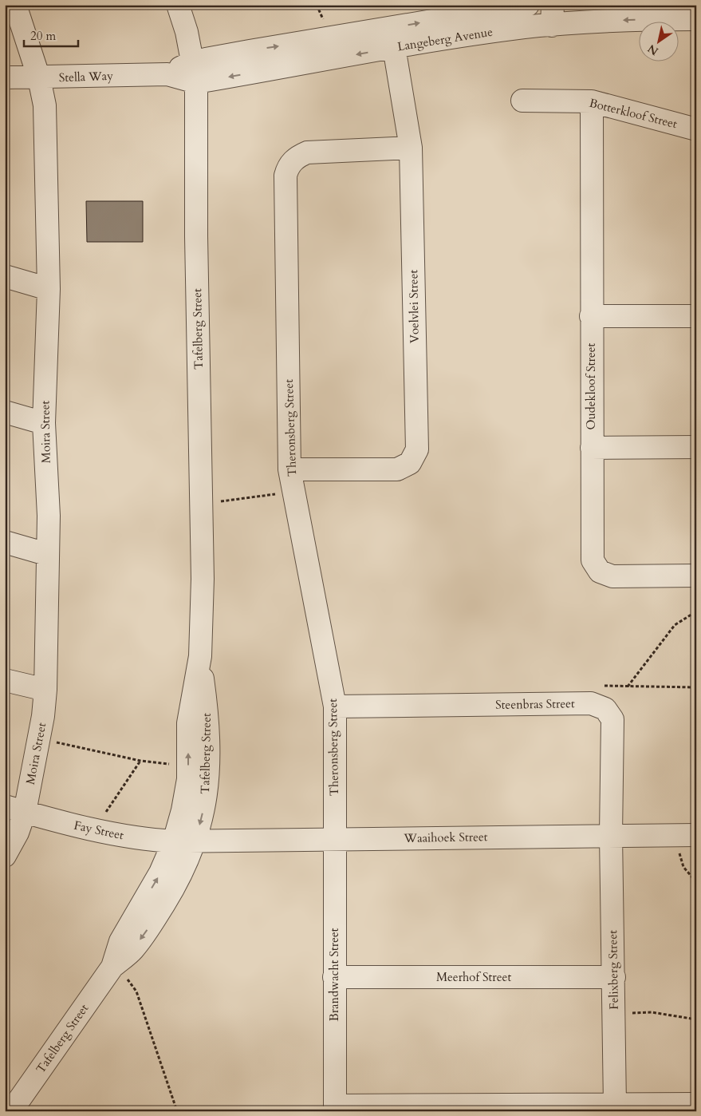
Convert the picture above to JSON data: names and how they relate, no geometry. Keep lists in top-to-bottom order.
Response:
{
  "streets": {
    "street": [
      "Langeberg Avenue",
      "Stella Way",
      "Botterkloof Street",
      "Voelvlei Street",
      "Tafelberg Street",
      "Oudekloof Street",
      "Theronsberg Street",
      "Moira Street",
      "Steenbras Street",
      "Fay Street",
      "Waaihoek Street",
      "Felixberg Street",
      "Brandwacht Street",
      "Meerhof Street"
    ]
  },
  "crossings": [
    ["Langeberg Avenue", "Stella Way"],
    ["Langeberg Avenue", "Voelvlei Street"],
    ["Langeberg Avenue", "Tafelberg Street"],
    ["Stella Way", "Tafelberg Street"],
    ["Stella Way", "Moira Street"],
    ["Botterkloof Street", "Oudekloof Street"],
    ["Voelvlei Street", "Theronsberg Street"],
    ["Tafelberg Street", "Fay Street"],
    ["Tafelberg Street", "Waaihoek Street"],
    ["Theronsberg Street", "Steenbras Street"],
    ["Theronsberg Street", "Waaihoek Street"],
    ["Theronsberg Street", "Brandwacht Street"],
    ["Moira Street", "Fay Street"],
    ["Fay Street", "Waaihoek Street"],
    ["Waaihoek Street", "Felixberg Street"],
    ["Waaihoek Street", "Brandwacht Street"],
    ["Felixberg Street", "Meerhof Street"],
    ["Brandwacht Street", "Meerhof Street"]
  ],
  "scale_bar": "20 m",
  "north": "bottom left"
}
